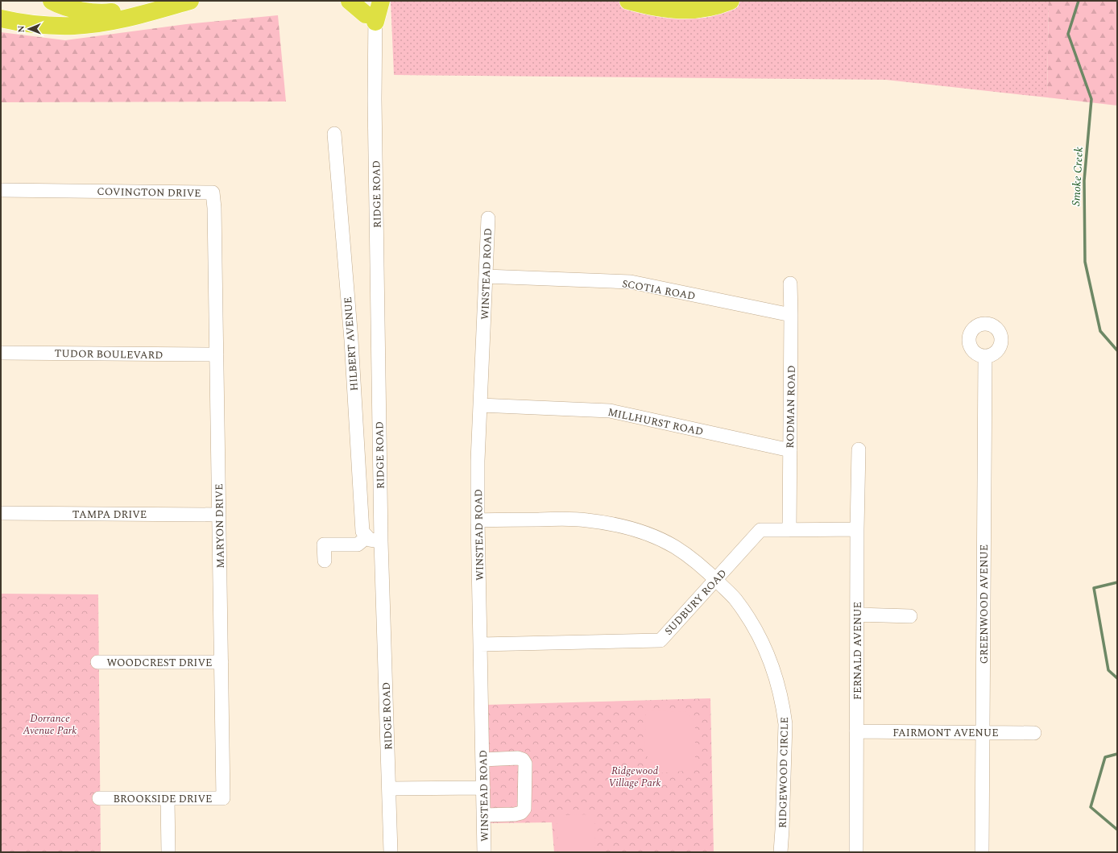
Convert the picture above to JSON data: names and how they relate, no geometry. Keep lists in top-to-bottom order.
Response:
{
  "streets": {
    "street": [
      "COVINGTON DRIVE",
      "RIDGE ROAD",
      "WINSTEAD ROAD",
      "SCOTIA ROAD",
      "HILBERT AVENUE",
      "TUDOR BOULEVARD",
      "RODMAN ROAD",
      "MILLHURST ROAD",
      "TAMPA DRIVE",
      "MARYON DRIVE",
      "SUDBURY ROAD",
      "GREENWOOD AVENUE",
      "FERNALD AVENUE",
      "WOODCREST DRIVE",
      "FAIRMONT AVENUE",
      "RIDGEWOOD CIRCLE",
      "BROOKSIDE DRIVE"
    ]
  },
  "crossings": [
    ["COVINGTON DRIVE", "MARYON DRIVE"],
    ["WINSTEAD ROAD", "SCOTIA ROAD"],
    ["WINSTEAD ROAD", "MILLHURST ROAD"],
    ["WINSTEAD ROAD", "SUDBURY ROAD"],
    ["WINSTEAD ROAD", "RIDGEWOOD CIRCLE"],
    ["SCOTIA ROAD", "RODMAN ROAD"],
    ["TUDOR BOULEVARD", "MARYON DRIVE"],
    ["RODMAN ROAD", "MILLHURST ROAD"],
    ["RODMAN ROAD", "SUDBURY ROAD"],
    ["TAMPA DRIVE", "MARYON DRIVE"],
    ["MARYON DRIVE", "WOODCREST DRIVE"],
    ["MARYON DRIVE", "BROOKSIDE DRIVE"],
    ["SUDBURY ROAD", "FERNALD AVENUE"],
    ["SUDBURY ROAD", "RIDGEWOOD CIRCLE"],
    ["GREENWOOD AVENUE", "FAIRMONT AVENUE"],
    ["FERNALD AVENUE", "FAIRMONT AVENUE"]
  ],
  "water": ["Smoke Creek"],
  "parks": ["Dorrance Avenue Park", "Ridgewood Village Park"],
  "north": "left"
}
